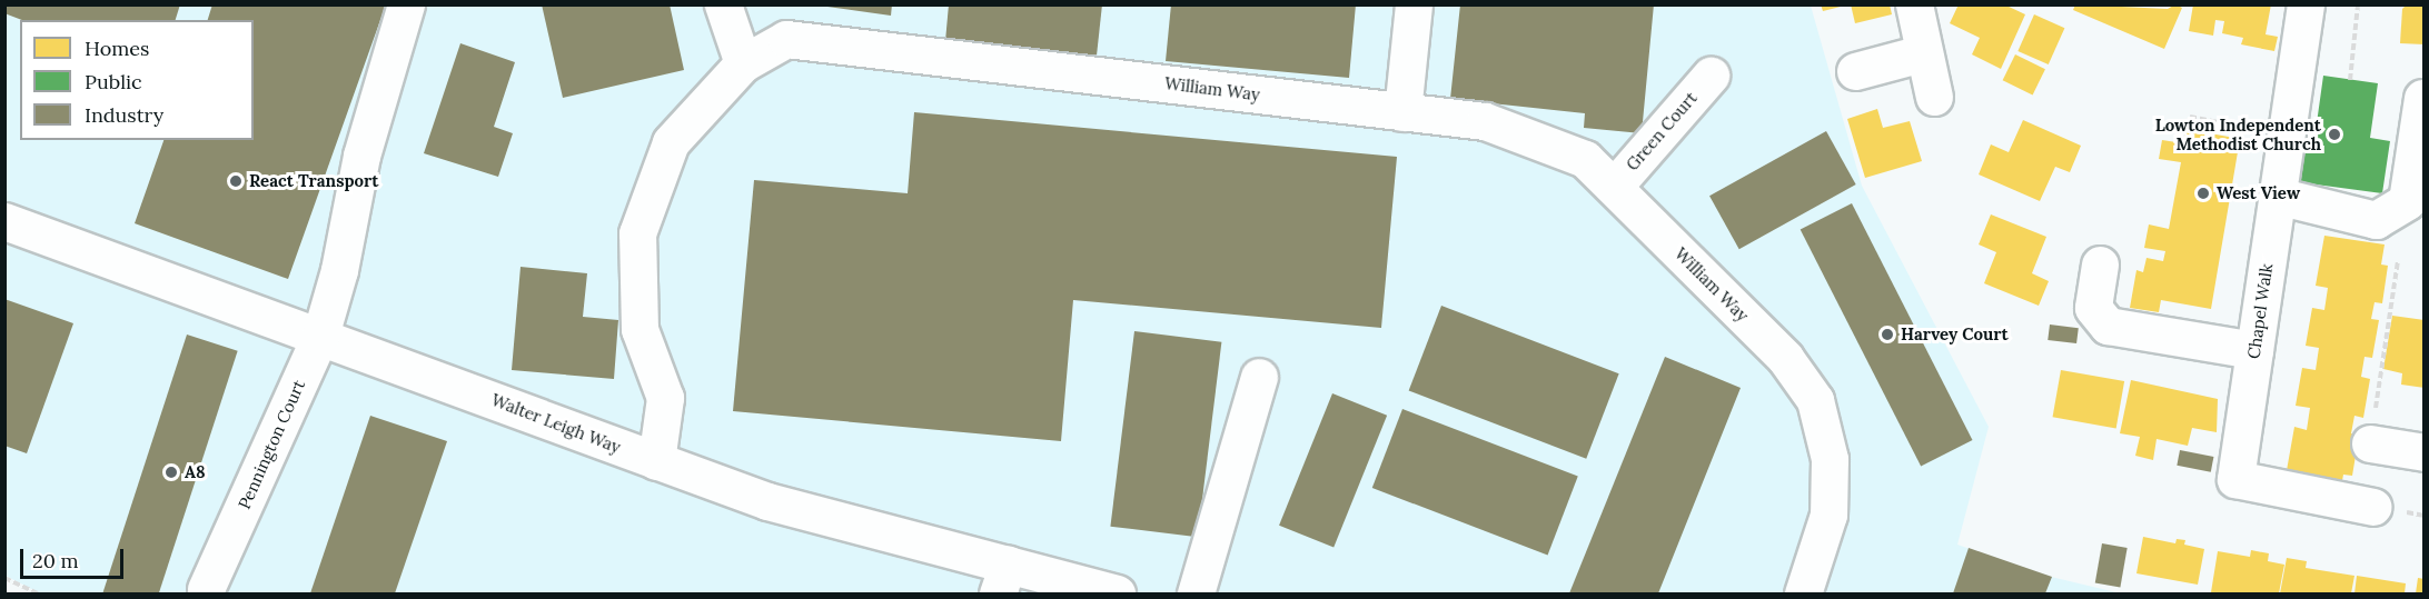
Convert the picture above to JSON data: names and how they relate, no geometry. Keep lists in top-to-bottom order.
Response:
{
  "streets": {
    "street": [
      "William Way",
      "Green Court",
      "Chapel Walk",
      "Walter Leigh Way",
      "Pennington Court"
    ]
  },
  "crossings": [
    ["William Way", "Green Court"],
    ["William Way", "Walter Leigh Way"],
    ["Walter Leigh Way", "Pennington Court"]
  ],
  "places": [
    "Lowton Independent Methodist Church",
    "React Transport",
    "West View",
    "Harvey Court",
    "A8"
  ],
  "legend": ["Homes", "Public", "Industry"],
  "scale_bar": "20 m"
}
